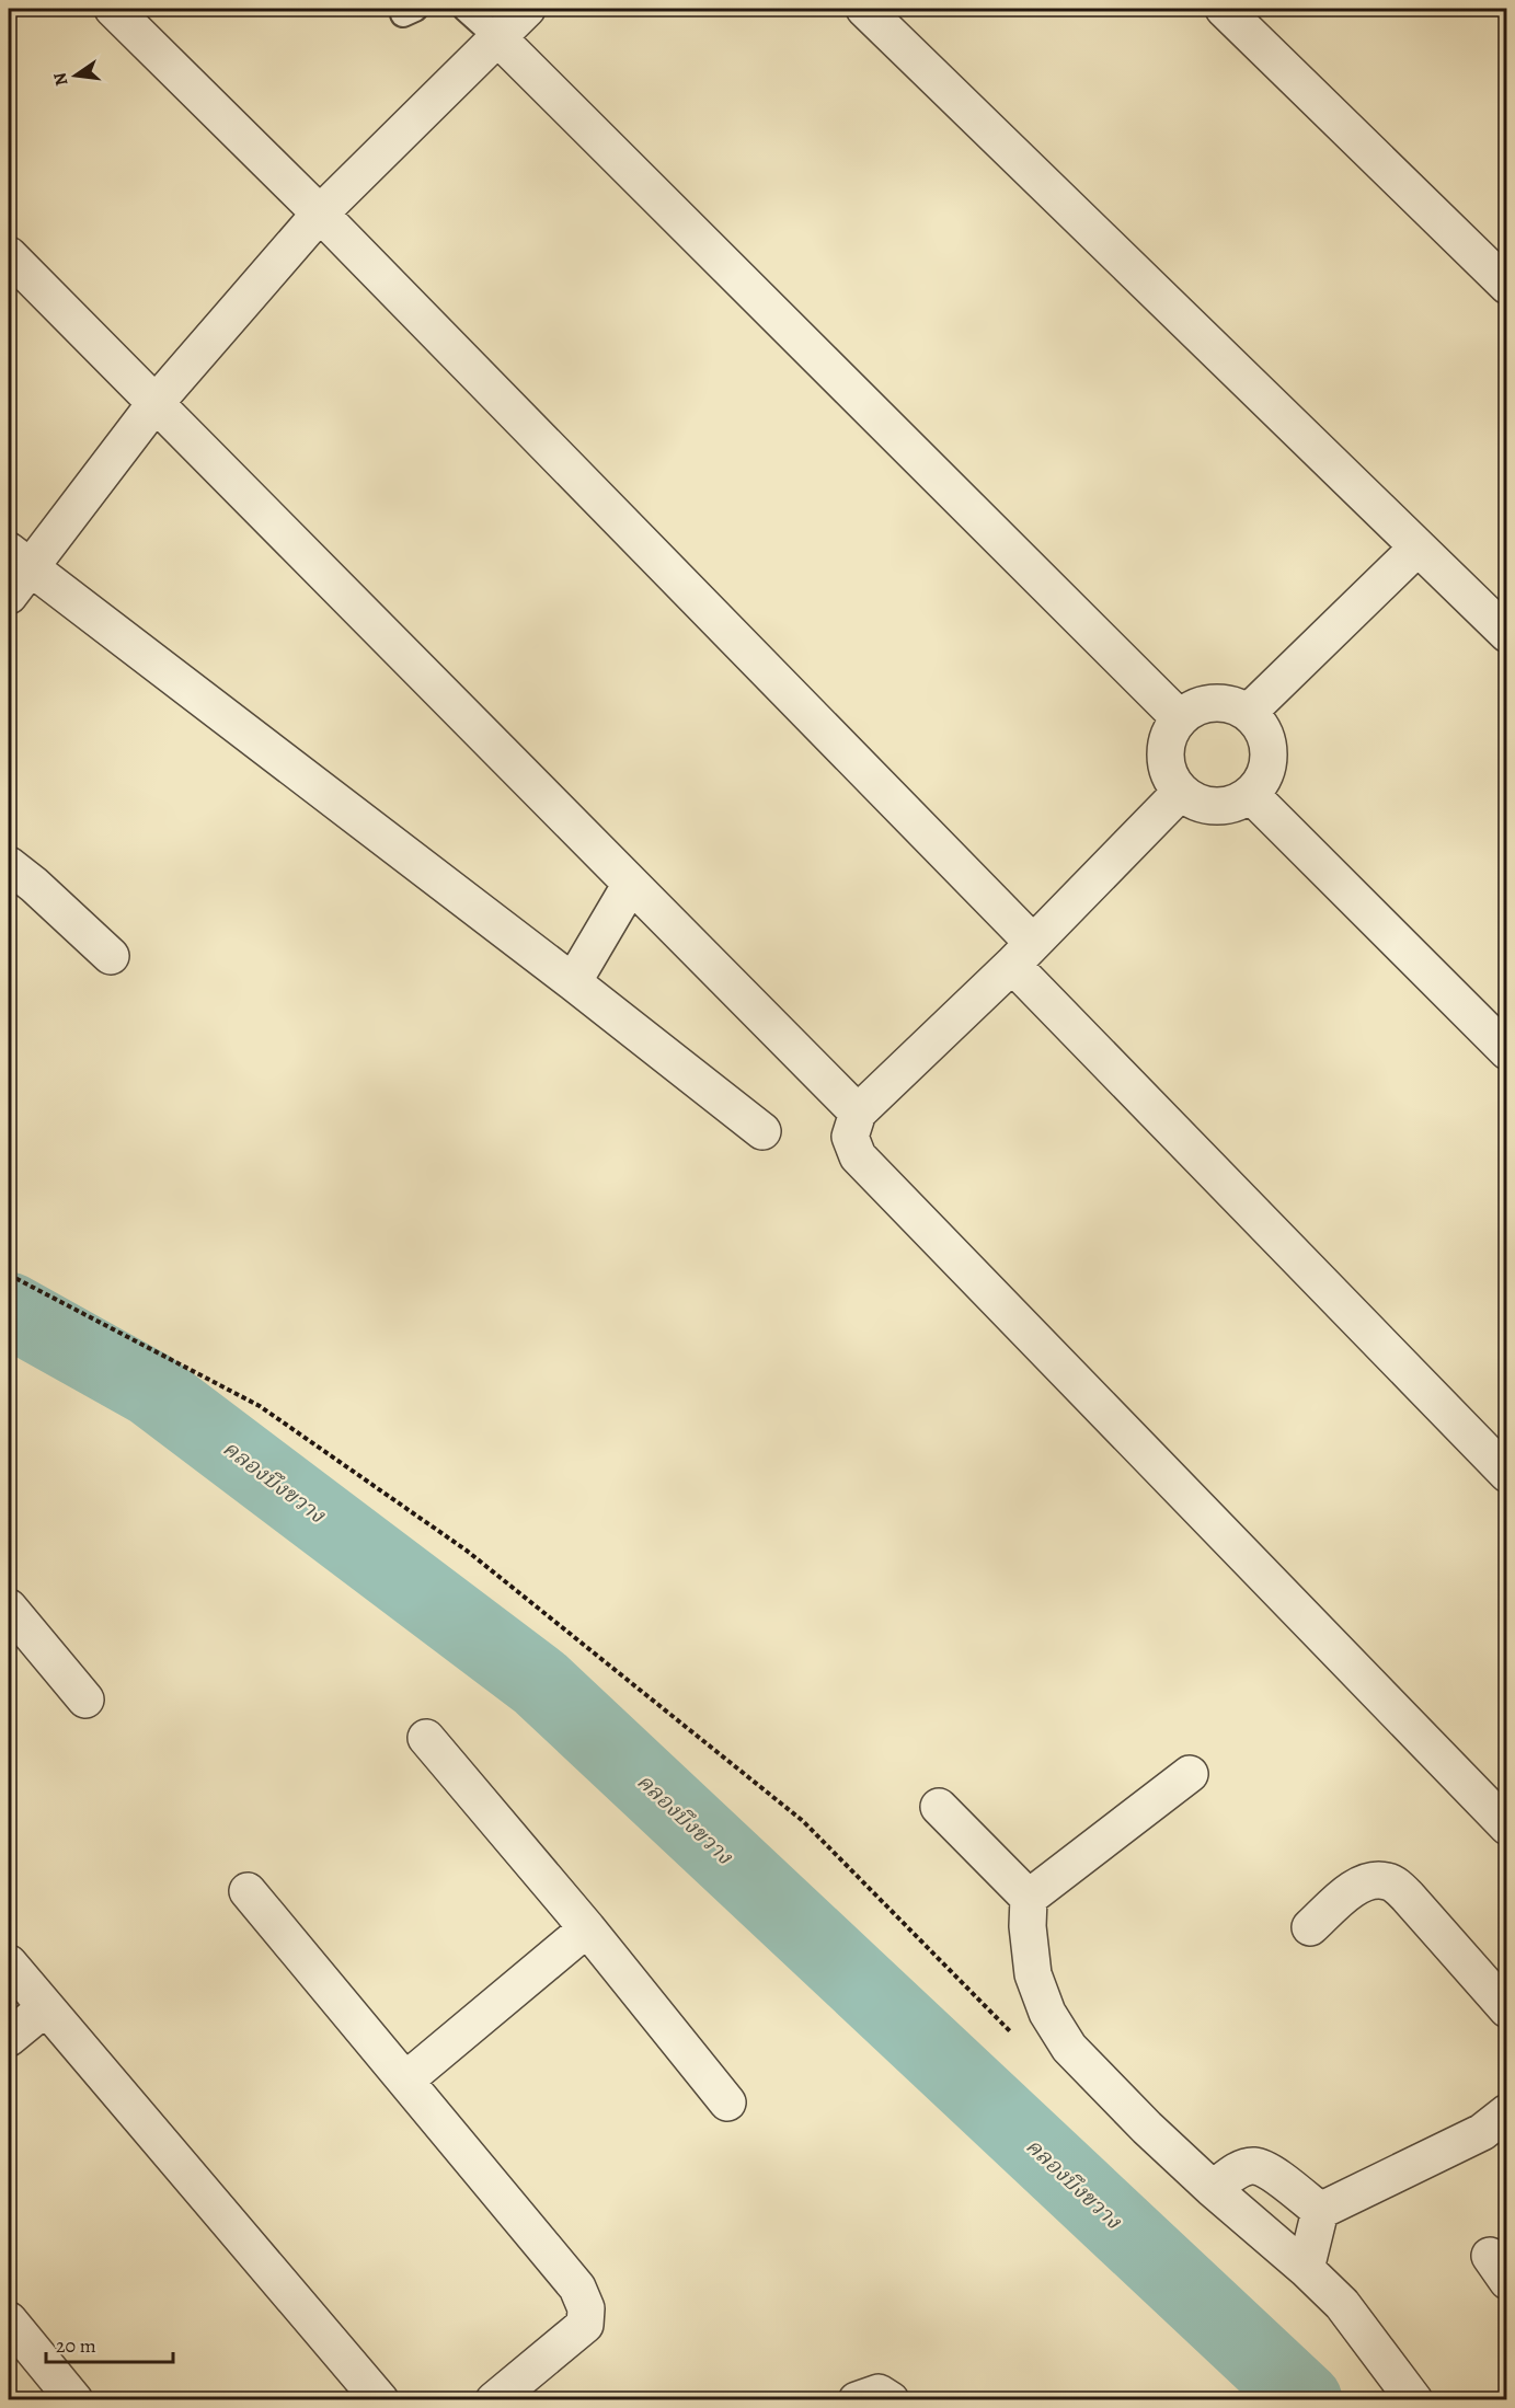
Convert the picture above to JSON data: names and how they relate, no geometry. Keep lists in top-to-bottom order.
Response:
{
  "water": ["คลองบึงขวาง"],
  "scale_bar": "20 m",
  "north": "left"
}
